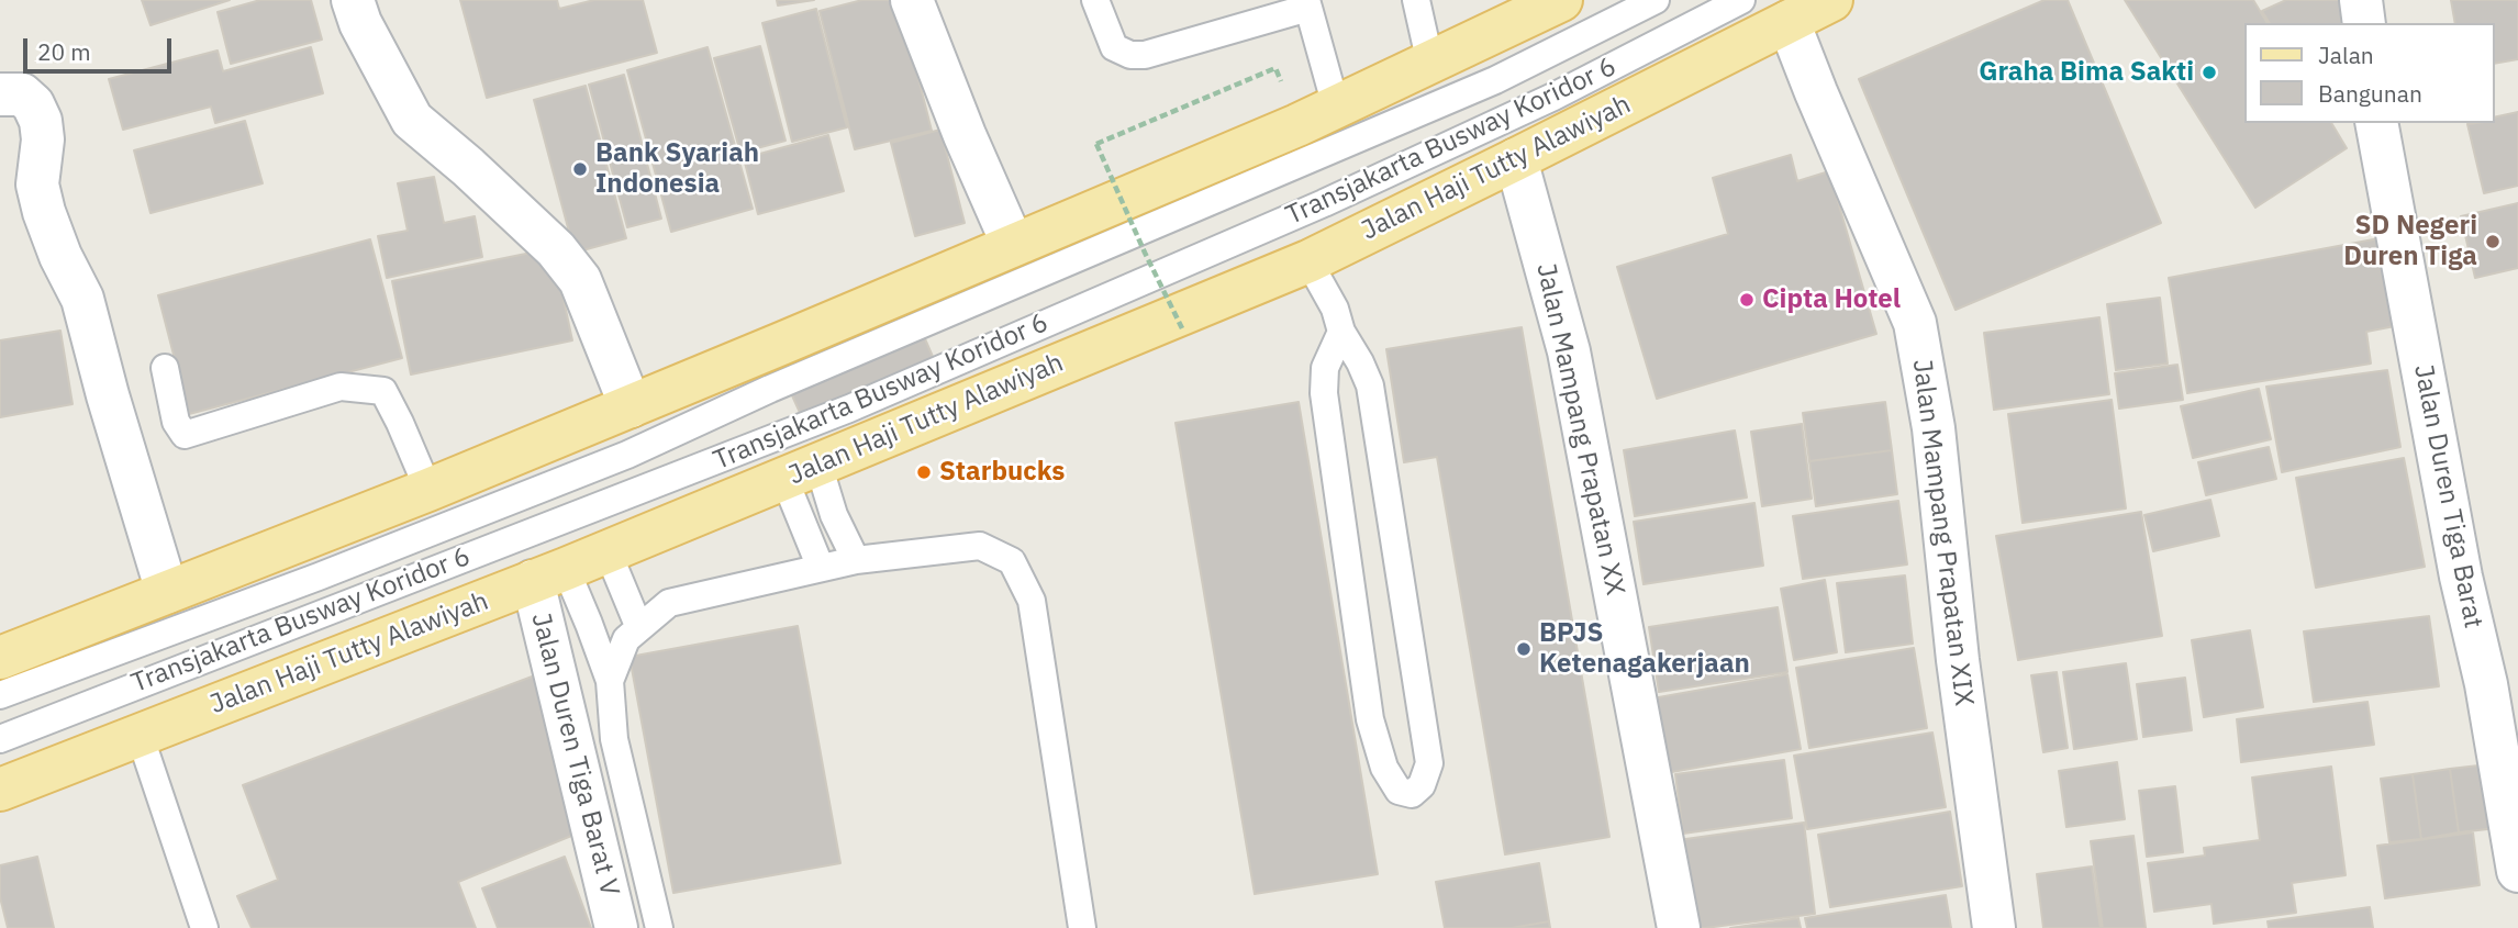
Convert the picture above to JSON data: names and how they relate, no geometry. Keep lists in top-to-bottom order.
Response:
{
  "streets": {
    "main road": ["Jalan Haji Tutty Alawiyah"],
    "street": [
      "Jalan Mampang Prapatan XX",
      "Jalan Duren Tiga Barat",
      "Jalan Mampang Prapatan XIX",
      "Jalan Duren Tiga Barat V"
    ],
    "lane": ["Transjakarta Busway Koridor 6"]
  },
  "crossings": [
    ["Jalan Haji Tutty Alawiyah", "Jalan Mampang Prapatan XX"],
    ["Jalan Haji Tutty Alawiyah", "Jalan Mampang Prapatan XIX"],
    ["Jalan Haji Tutty Alawiyah", "Jalan Duren Tiga Barat V"]
  ],
  "places": [
    "Graha Bima Sakti",
    "Bank Syariah Indonesia",
    "SD Negeri Duren Tiga",
    "Cipta Hotel",
    "Starbucks",
    "BPJS Ketenagakerjaan"
  ],
  "legend": ["Jalan", "Bangunan"],
  "scale_bar": "20 m"
}
